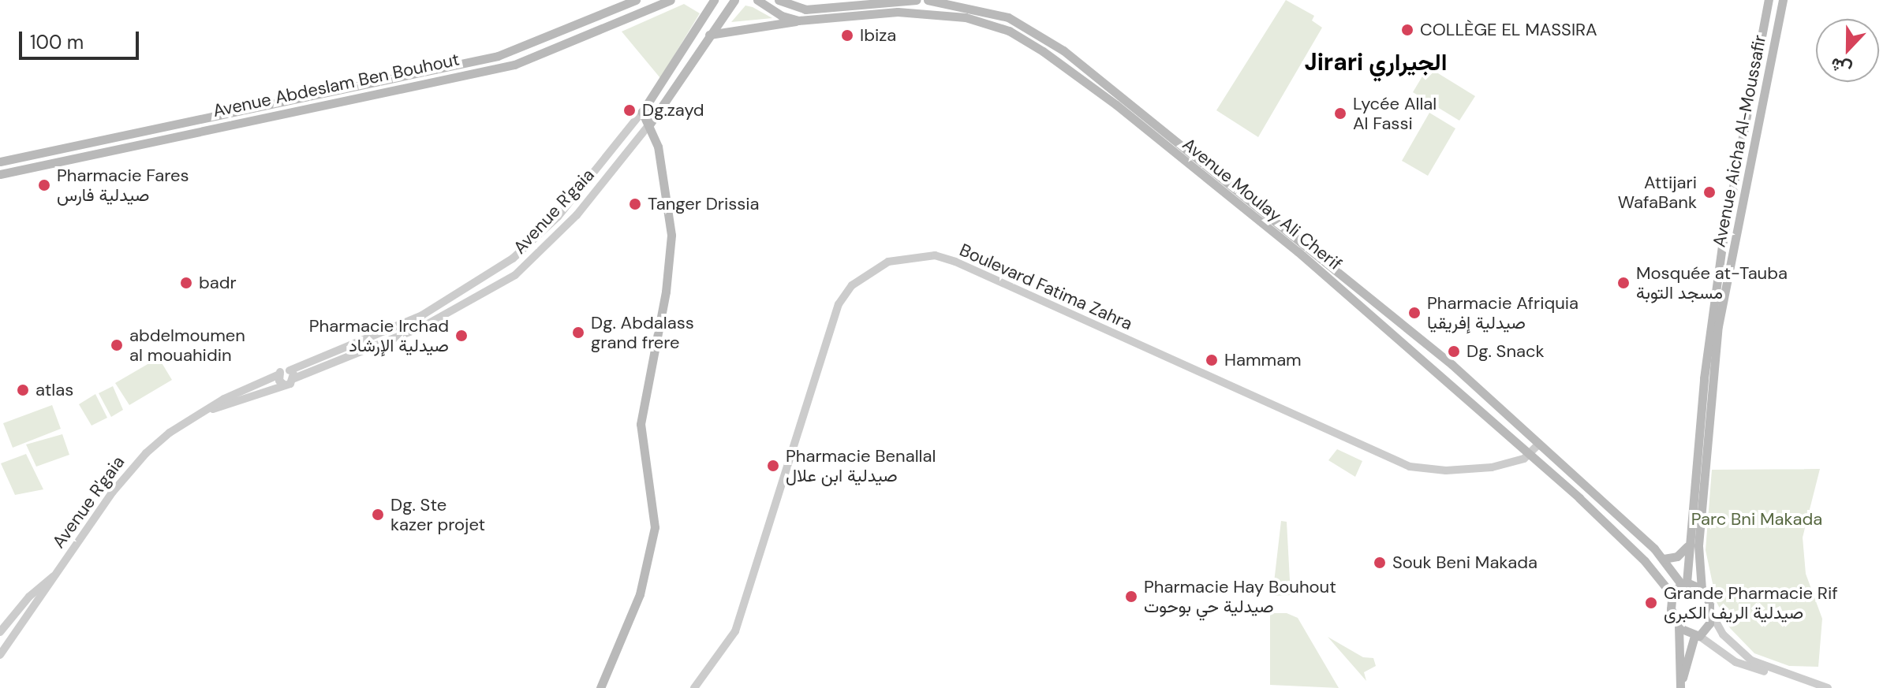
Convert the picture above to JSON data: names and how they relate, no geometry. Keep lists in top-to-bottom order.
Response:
{
  "streets": {
    "main road": [
      "Avenue Abdeslam Ben Bouhout",
      "Avenue Aicha Al-Moussafir",
      "Avenue Moulay Ali Cherif",
      "Avenue R'gaia"
    ],
    "street": ["Boulevard Fatima Zahra"]
  },
  "crossings": [
    ["Avenue Aicha Al-Moussafir", "Avenue Moulay Ali Cherif"],
    ["Avenue Moulay Ali Cherif", "Boulevard Fatima Zahra"]
  ],
  "districts": ["Jirari الجيراري"],
  "parks": ["Parc Bni Makada"],
  "places": [
    "COLLÈGE EL MASSIRA",
    "Ibiza",
    "Dg.zayd",
    "Lycée Allal Al Fassi",
    "Pharmacie Fares صيدلية فارس",
    "Attijari WafaBank",
    "Tanger Drissia",
    "badr",
    "Mosquée at-Tauba مسجد التوبة",
    "Pharmacie Afriquia صيدلية إفريقيا",
    "Dg. Abdalass grand frere",
    "Pharmacie Irchad صيدلية الإرشاد",
    "abdelmoumen al mouahidin",
    "Dg. Snack",
    "Hammam",
    "atlas",
    "Pharmacie Benallal صيدلية ابن علال",
    "Dg. Ste kazer projet",
    "Souk Beni Makada",
    "Pharmacie Hay Bouhout صيدلية حي بوحوت",
    "Grande Pharmacie Rif صيدلية الريف الكبرى"
  ],
  "scale_bar": "100 m",
  "north": "bottom"
}
